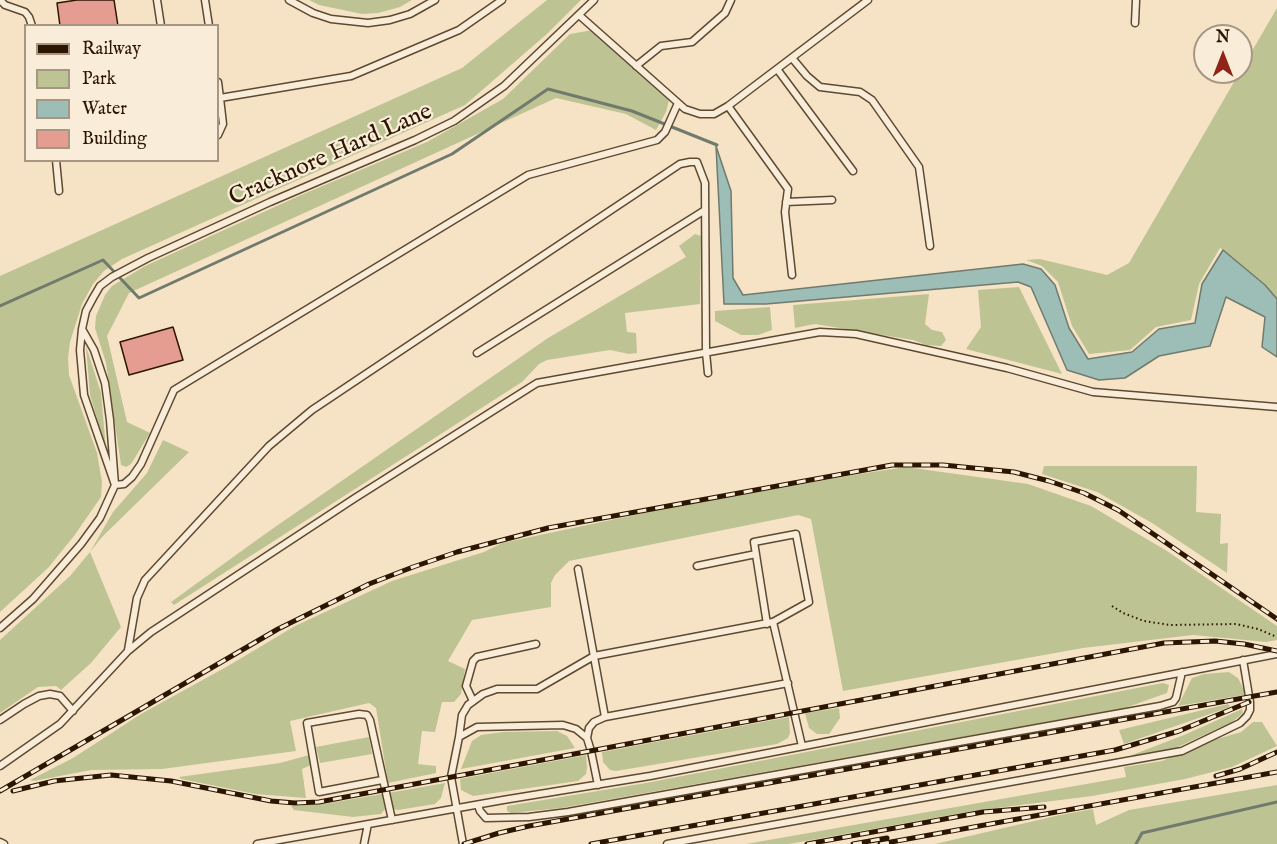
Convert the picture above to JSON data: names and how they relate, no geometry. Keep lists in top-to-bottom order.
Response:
{
  "streets": {
    "lane": ["Cracknore Hard Lane"]
  },
  "legend": [
    "Railway",
    "Park",
    "Water",
    "Building"
  ],
  "north": "top"
}
